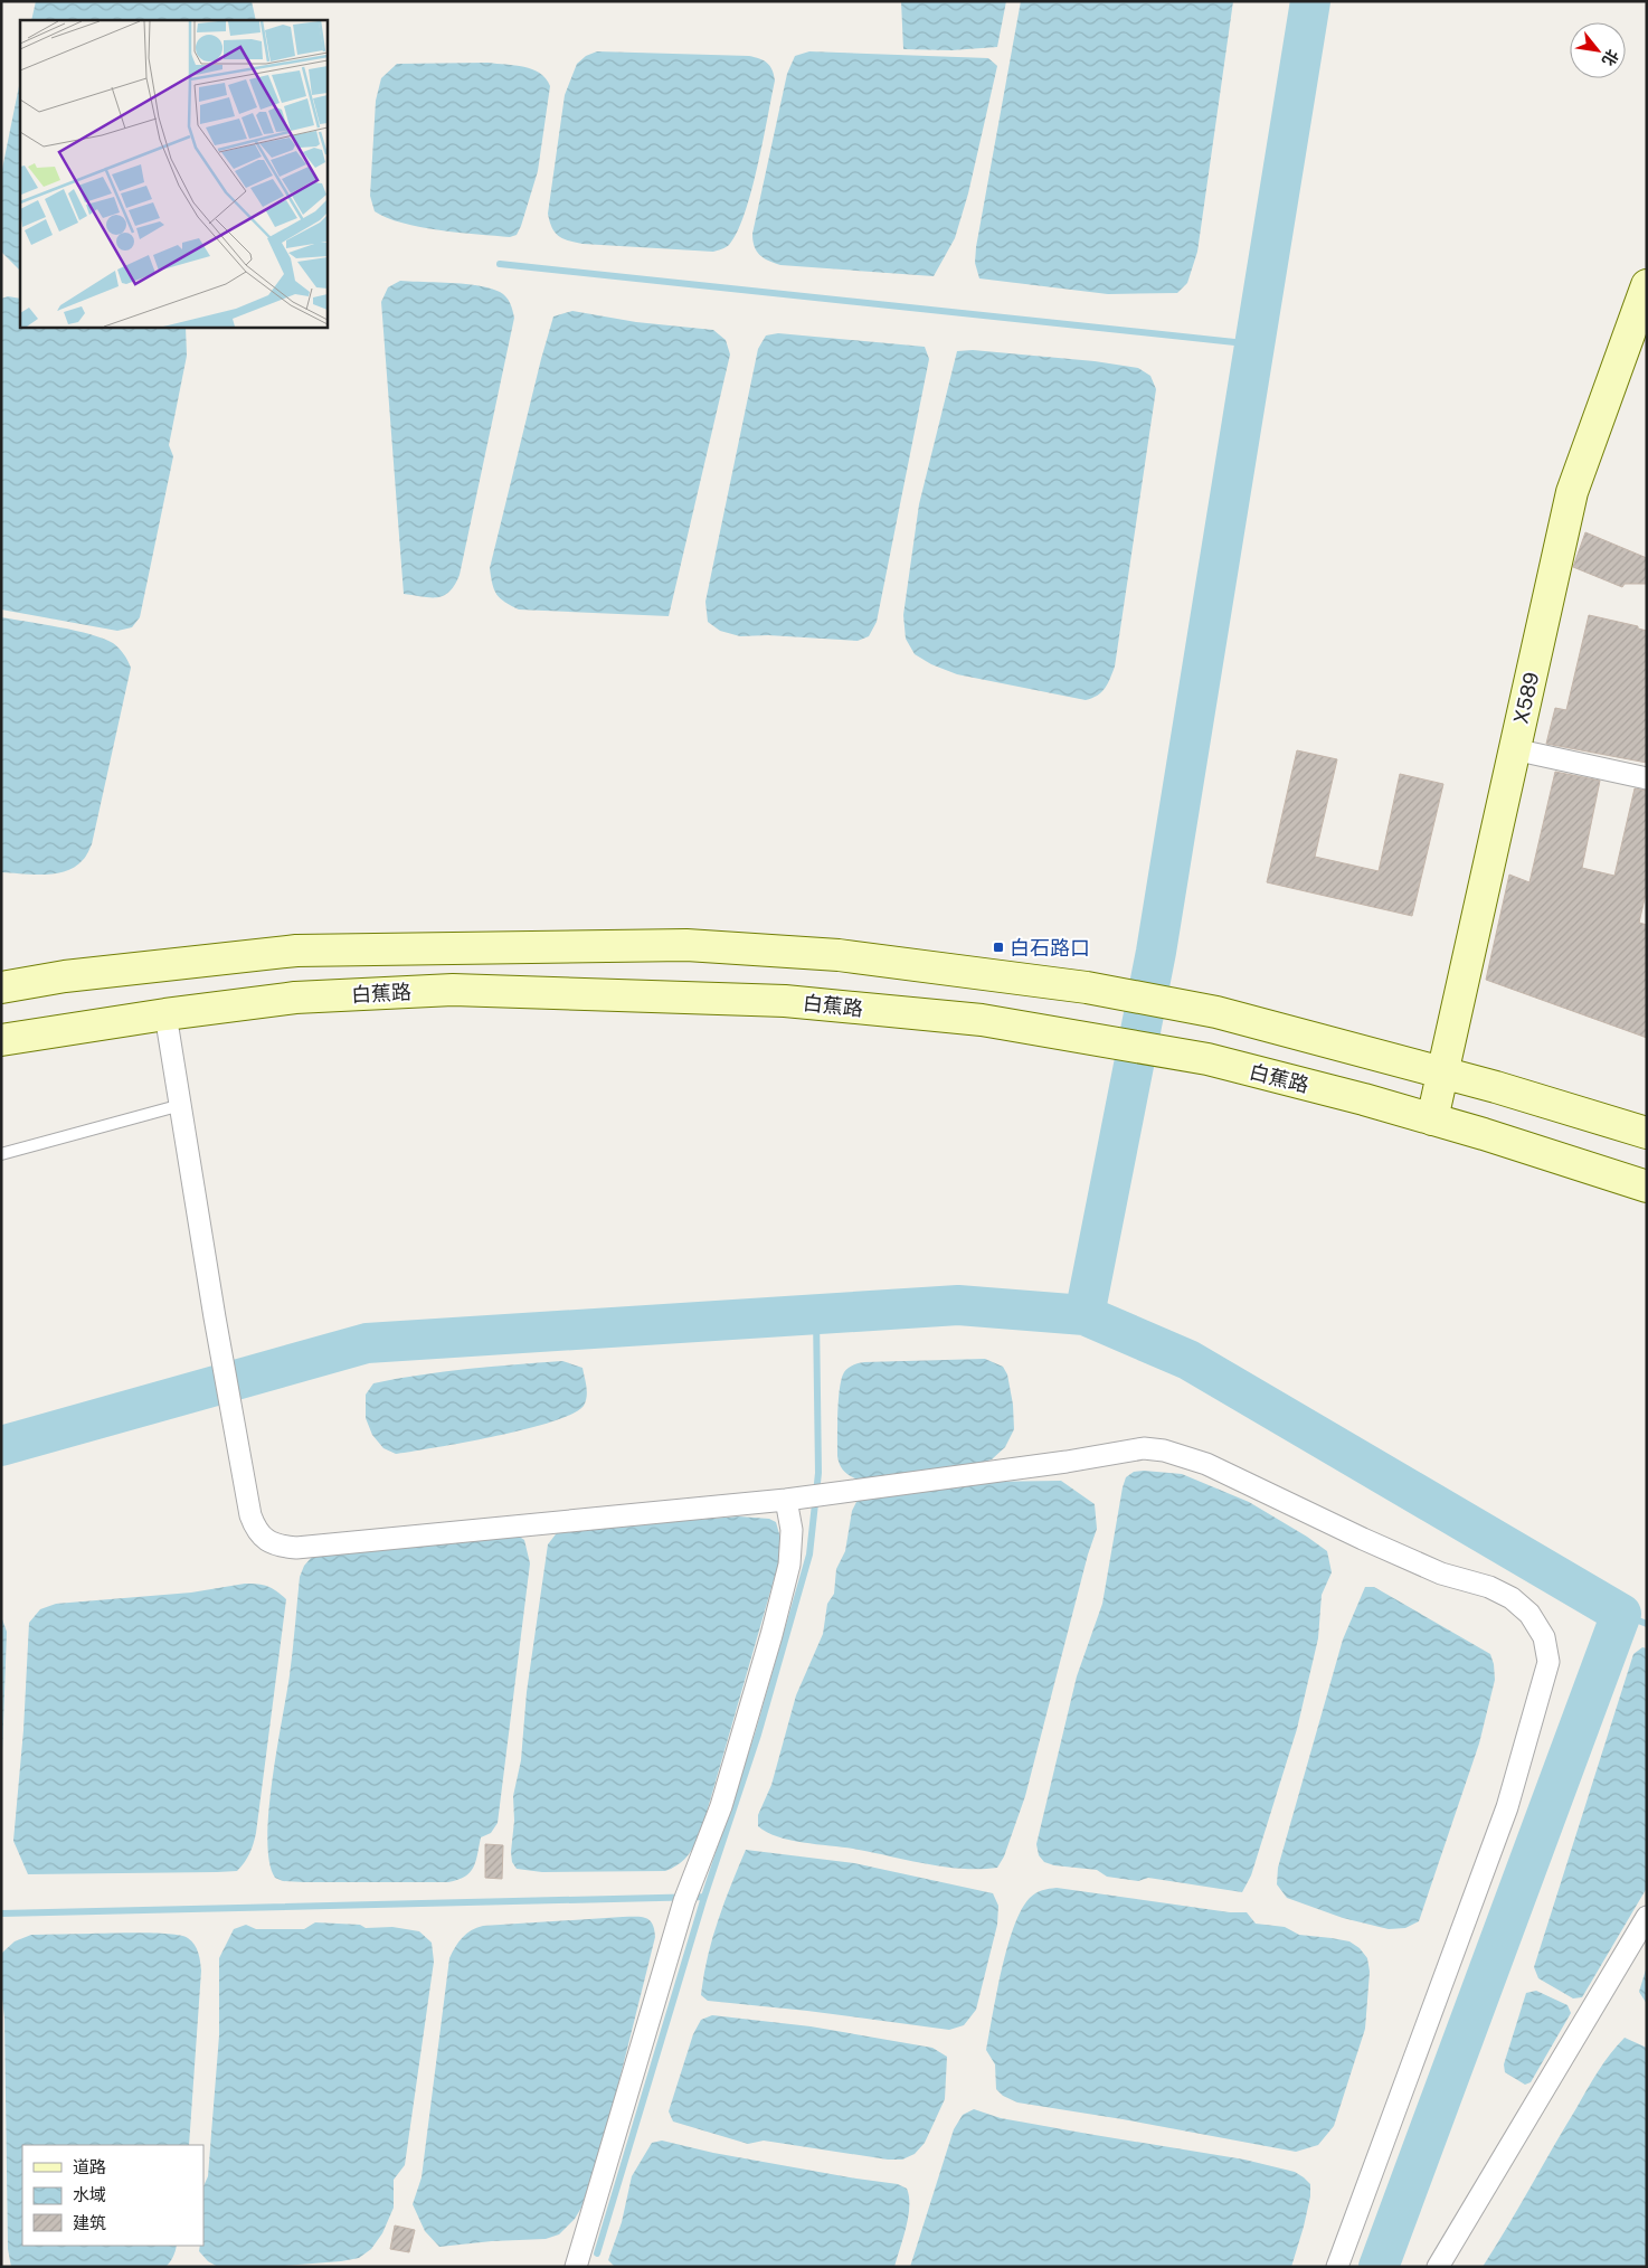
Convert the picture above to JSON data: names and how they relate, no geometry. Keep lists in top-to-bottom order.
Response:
{
  "streets": {
    "main road": ["X589", "白蕉路"]
  },
  "crossings": [
    ["X589", "白蕉路"]
  ],
  "places": {
    "transit": ["白石路口"]
  },
  "legend": ["道路", "水域", "建筑"],
  "north": "bottom right"
}
